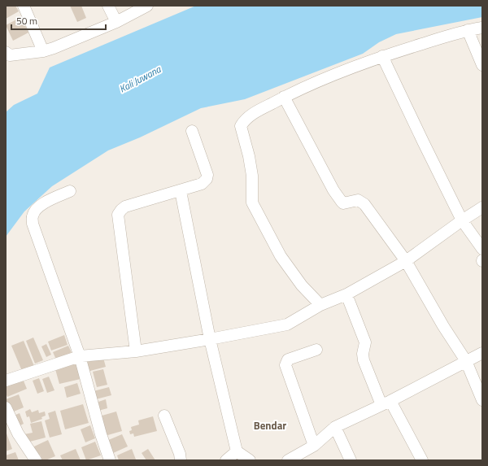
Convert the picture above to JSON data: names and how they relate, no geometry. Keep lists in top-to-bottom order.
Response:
{
  "districts": ["Bendar"],
  "water": ["Kali Juwana"],
  "scale_bar": "50 m"
}
